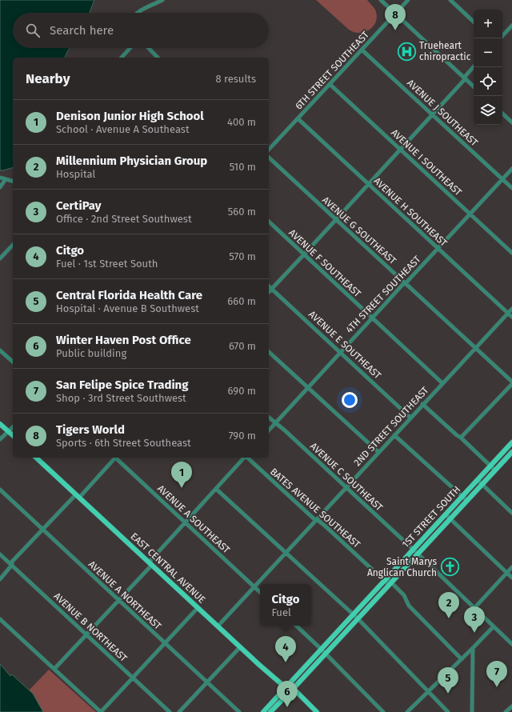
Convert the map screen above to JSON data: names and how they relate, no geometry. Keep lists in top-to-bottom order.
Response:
{
  "streets": {
    "main road": ["1ST STREET SOUTH", "EAST CENTRAL AVENUE"],
    "street": [
      "6TH STREET SOUTHEAST",
      "AVENUE J SOUTHEAST",
      "AVENUE I SOUTHEAST",
      "AVENUE H SOUTHEAST",
      "AVENUE G SOUTHEAST",
      "AVENUE F SOUTHEAST",
      "4TH STREET SOUTHEAST",
      "AVENUE E SOUTHEAST",
      "2ND STREET SOUTHEAST",
      "AVENUE C SOUTHEAST",
      "BATES AVENUE SOUTHEAST",
      "AVENUE A SOUTHEAST",
      "AVENUE A NORTHEAST",
      "AVENUE B NORTHEAST"
    ]
  },
  "crossings": [
    ["6TH STREET SOUTHEAST", "AVENUE J SOUTHEAST"],
    ["6TH STREET SOUTHEAST", "AVENUE I SOUTHEAST"],
    ["6TH STREET SOUTHEAST", "AVENUE H SOUTHEAST"],
    ["AVENUE J SOUTHEAST", "4TH STREET SOUTHEAST"],
    ["AVENUE I SOUTHEAST", "4TH STREET SOUTHEAST"],
    ["AVENUE H SOUTHEAST", "4TH STREET SOUTHEAST"],
    ["AVENUE H SOUTHEAST", "2ND STREET SOUTHEAST"],
    ["AVENUE G SOUTHEAST", "4TH STREET SOUTHEAST"],
    ["AVENUE G SOUTHEAST", "2ND STREET SOUTHEAST"],
    ["AVENUE F SOUTHEAST", "4TH STREET SOUTHEAST"],
    ["AVENUE F SOUTHEAST", "2ND STREET SOUTHEAST"],
    ["4TH STREET SOUTHEAST", "AVENUE E SOUTHEAST"],
    ["4TH STREET SOUTHEAST", "AVENUE C SOUTHEAST"],
    ["AVENUE E SOUTHEAST", "2ND STREET SOUTHEAST"],
    ["2ND STREET SOUTHEAST", "AVENUE C SOUTHEAST"],
    ["2ND STREET SOUTHEAST", "BATES AVENUE SOUTHEAST"],
    ["2ND STREET SOUTHEAST", "AVENUE A SOUTHEAST"],
    ["2ND STREET SOUTHEAST", "EAST CENTRAL AVENUE"],
    ["AVENUE C SOUTHEAST", "1ST STREET SOUTH"],
    ["BATES AVENUE SOUTHEAST", "1ST STREET SOUTH"],
    ["1ST STREET SOUTH", "EAST CENTRAL AVENUE"]
  ],
  "places": {
    "hospital": ["Trueheart chiropractic"],
    "church": ["Saint Marys Anglican Church"]
  },
  "page": {
    "pins": [
      "8",
      "1",
      "2",
      "3",
      "4",
      "7",
      "5",
      "6"
    ],
    "map_buttons": ["+", "−"],
    "search": "Search here",
    "heading": ["Nearby", "8 results"],
    "list": [
      {
        "mark": "1",
        "name": "Denison Junior High School",
        "note": "School · Avenue A Southeast",
        "value": "400 m"
      },
      {
        "mark": "2",
        "name": "Millennium Physician Group",
        "note": "Hospital",
        "value": "510 m"
      },
      {
        "mark": "3",
        "name": "CertiPay",
        "note": "Office · 2nd Street Southwest",
        "value": "560 m"
      },
      {
        "mark": "4",
        "name": "Citgo",
        "note": "Fuel · 1st Street South",
        "value": "570 m"
      },
      {
        "mark": "5",
        "name": "Central Florida Health Care",
        "note": "Hospital · Avenue B Southwest",
        "value": "660 m"
      },
      {
        "mark": "6",
        "name": "Winter Haven Post Office",
        "note": "Public building",
        "value": "670 m"
      },
      {
        "mark": "7",
        "name": "San Felipe Spice Trading",
        "note": "Shop · 3rd Street Southwest",
        "value": "690 m"
      },
      {
        "mark": "8",
        "name": "Tigers World",
        "note": "Sports · 6th Street Southeast",
        "value": "790 m"
      }
    ],
    "popup": ["Citgo", "Fuel"]
  }
}
